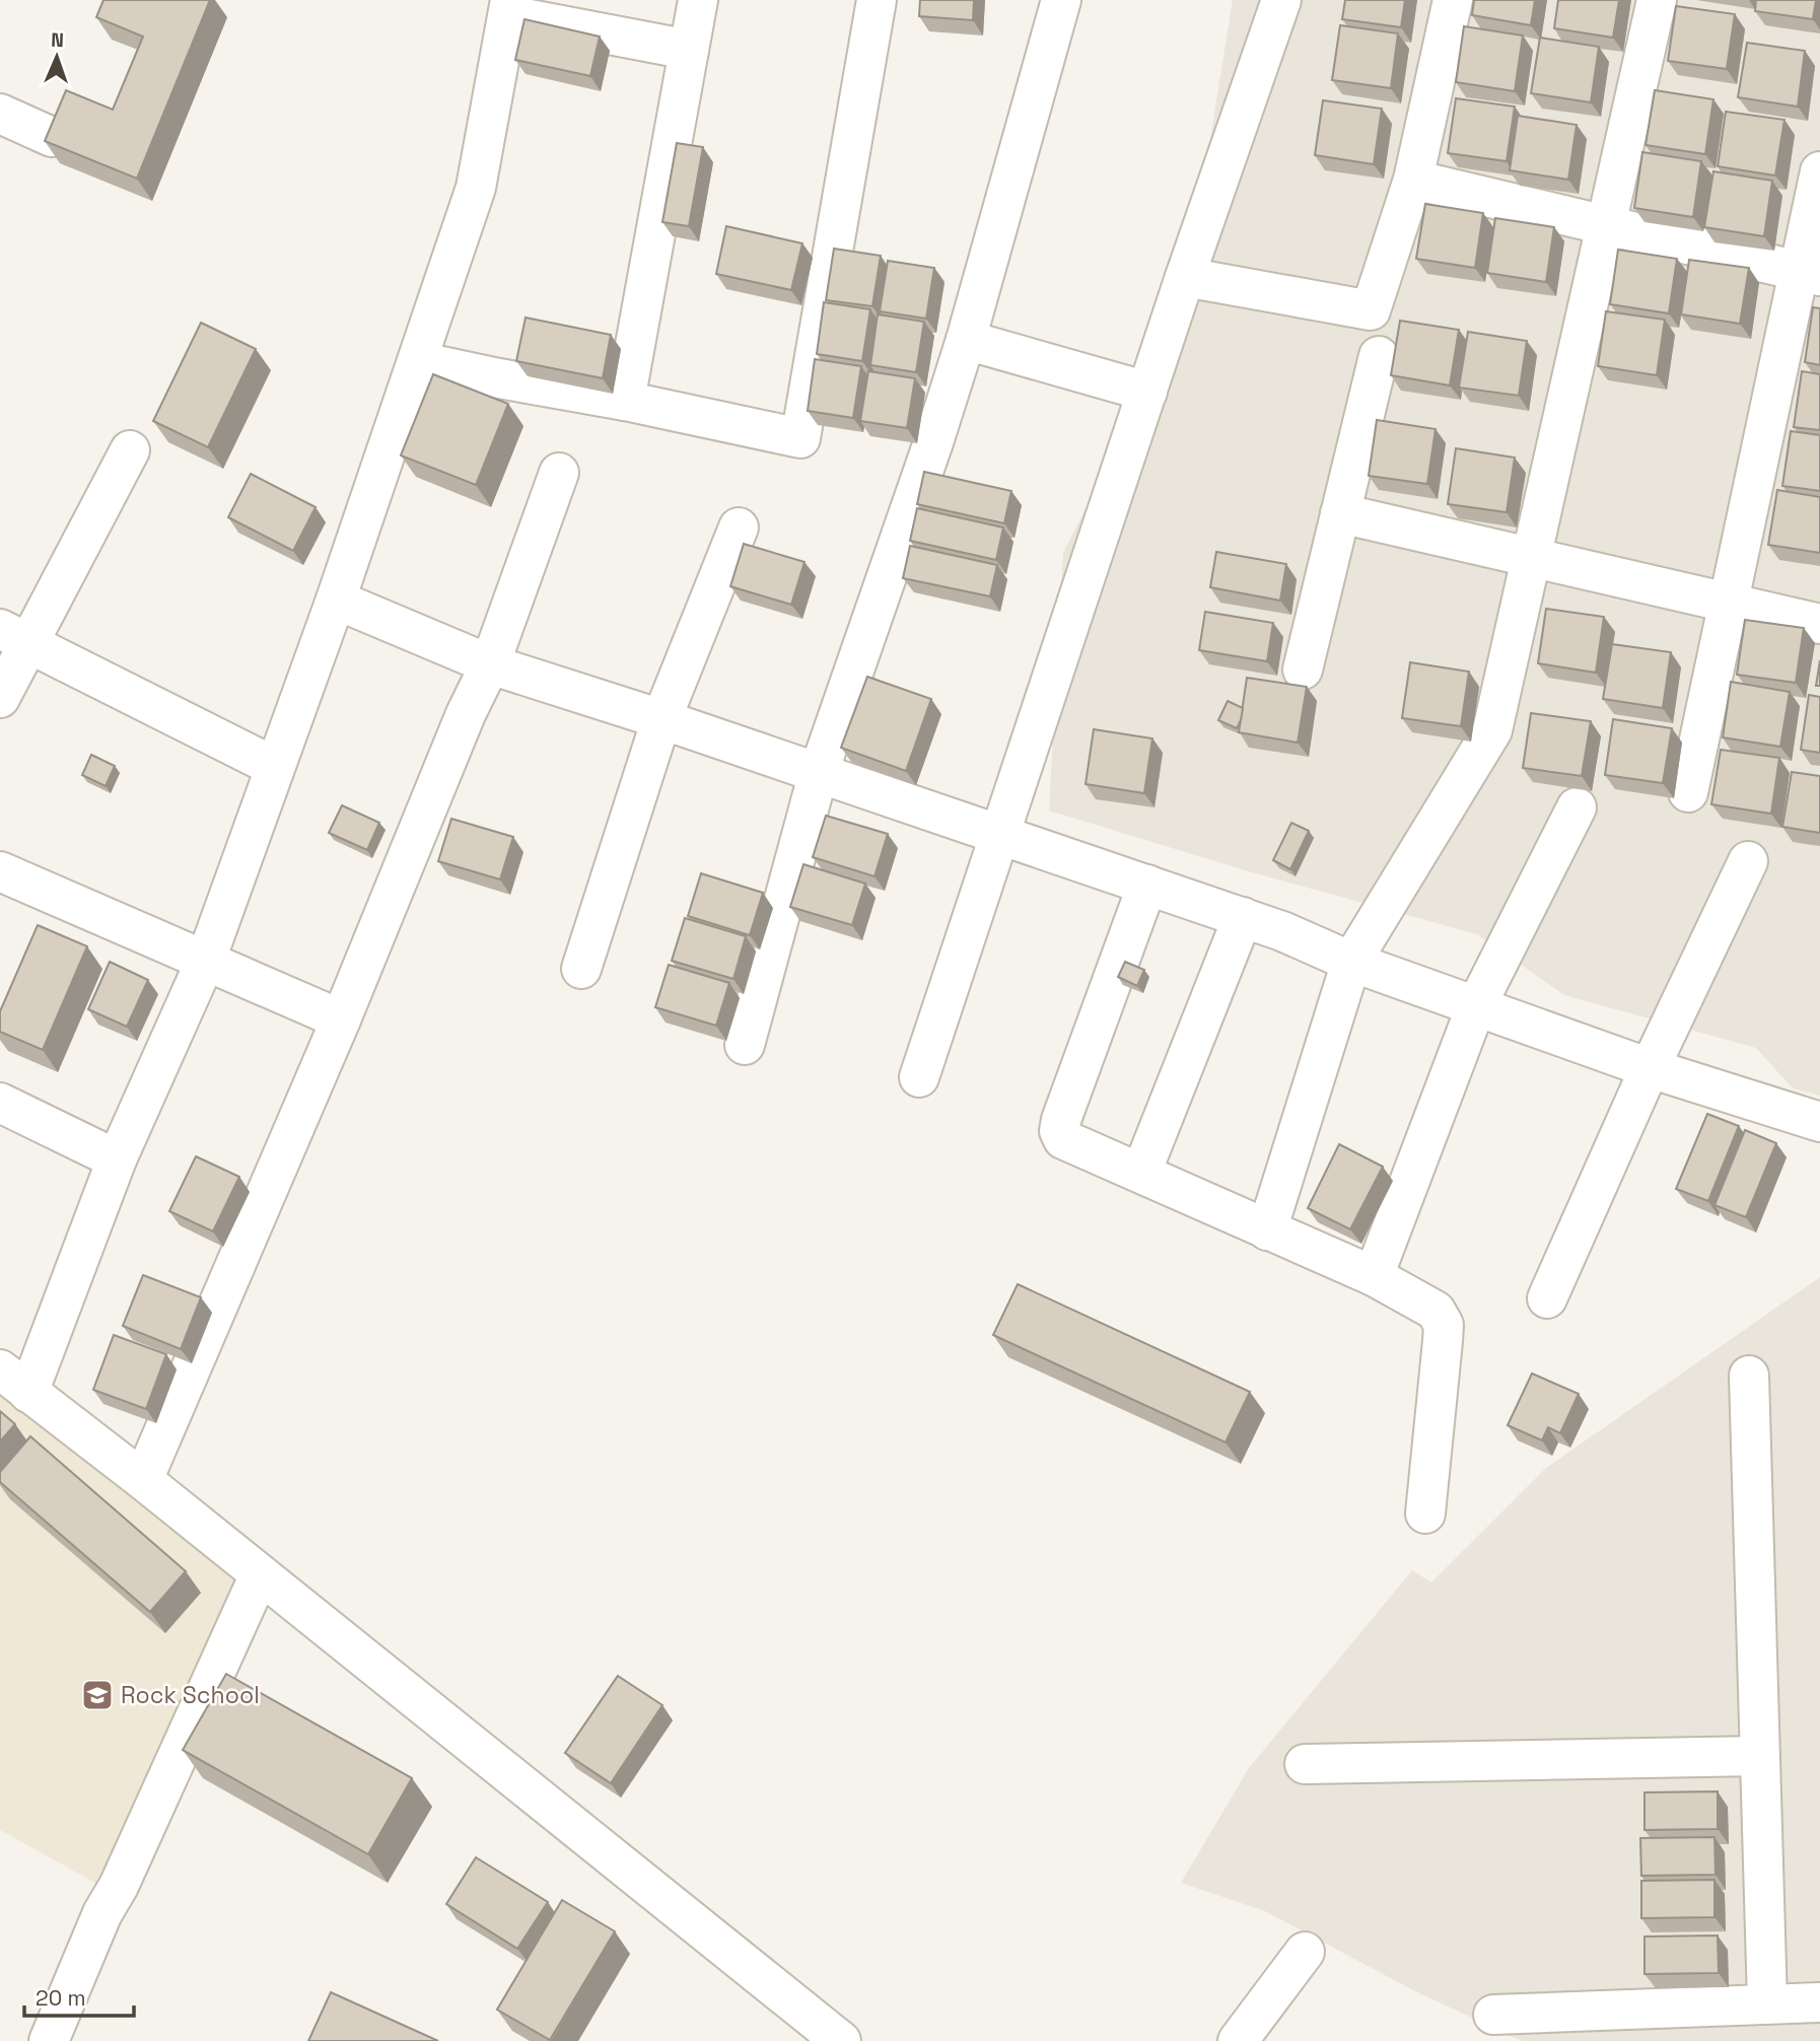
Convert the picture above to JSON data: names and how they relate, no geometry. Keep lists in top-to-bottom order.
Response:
{
  "places": {
    "school or university": ["Rock School"]
  },
  "scale_bar": "20 m",
  "north": "top"
}
